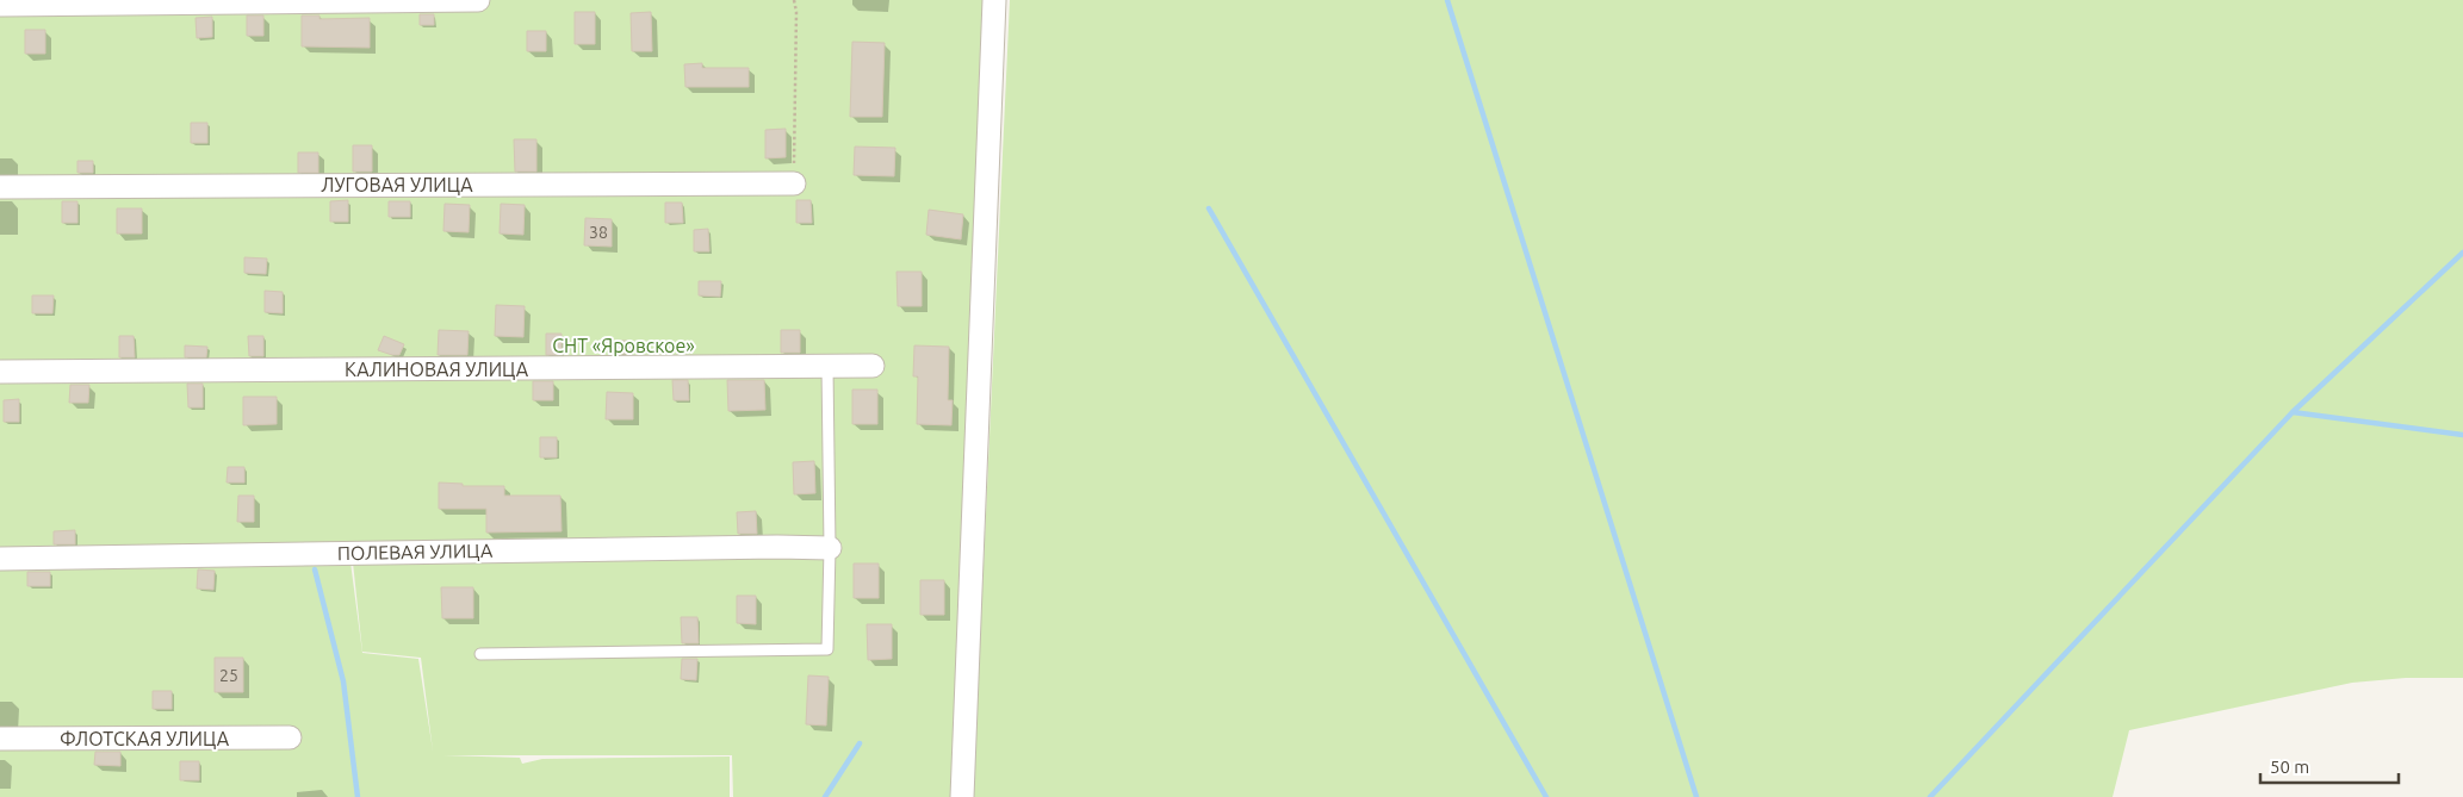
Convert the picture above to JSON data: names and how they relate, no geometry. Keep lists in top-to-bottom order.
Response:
{
  "streets": {
    "street": [
      "ЛУГОВАЯ УЛИЦА",
      "КАЛИНОВАЯ УЛИЦА",
      "ПОЛЕВАЯ УЛИЦА",
      "ФЛОТСКАЯ УЛИЦА"
    ]
  },
  "parks": ["СНТ «Яровское»"],
  "house_numbers": ["38", "25"],
  "scale_bar": "50 m"
}
